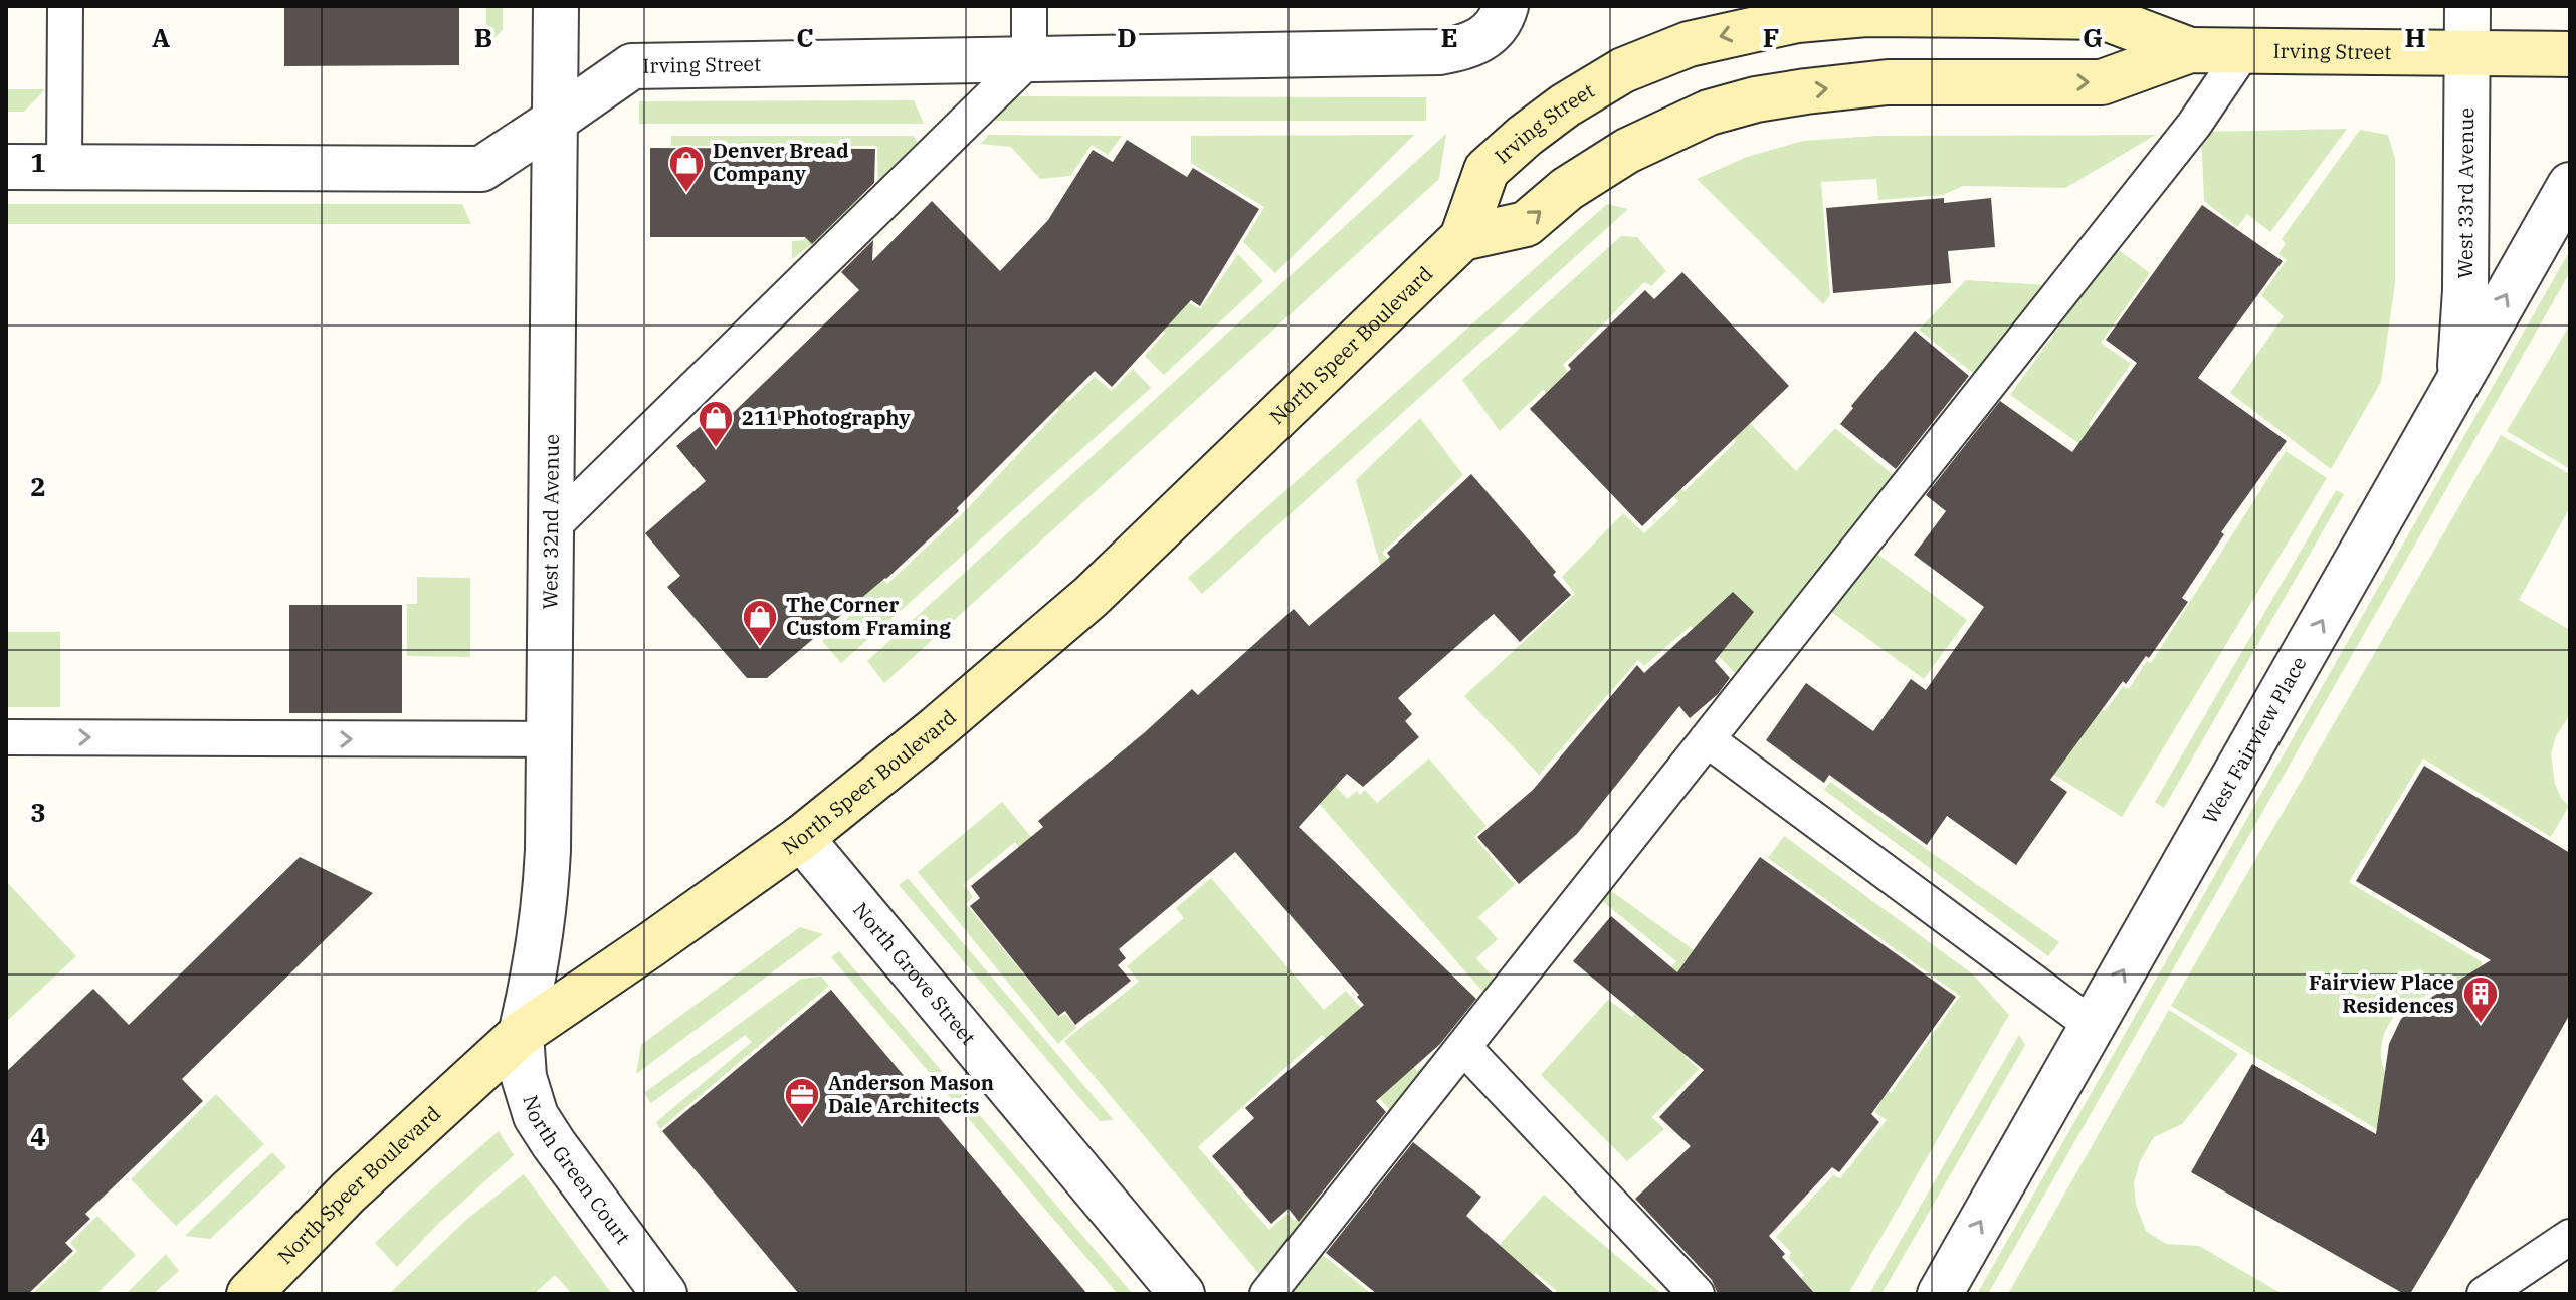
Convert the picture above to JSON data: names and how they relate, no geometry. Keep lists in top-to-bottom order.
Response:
{
  "streets": {
    "main road": ["Irving Street", "North Speer Boulevard"],
    "street": [
      "West 33rd Avenue",
      "West 32nd Avenue",
      "West Fairview Place",
      "North Grove Street",
      "North Green Court"
    ]
  },
  "crossings": [
    ["Irving Street", "West 33rd Avenue"],
    ["Irving Street", "North Speer Boulevard"],
    ["Irving Street", "West 32nd Avenue"],
    ["West 33rd Avenue", "West Fairview Place"],
    ["North Speer Boulevard", "West 32nd Avenue"],
    ["North Speer Boulevard", "North Grove Street"],
    ["North Speer Boulevard", "North Green Court"],
    ["West 32nd Avenue", "North Green Court"]
  ],
  "one_way": ["West Fairview Place"],
  "places": {
    "shop": ["Denver Bread Company", "211 Photography", "The Corner Custom Framing"],
    "building": ["Fairview Place Residences"],
    "office": ["Anderson Mason Dale Architects"]
  },
  "grid": {
    "columns": [
      "A",
      "B",
      "C",
      "D",
      "E",
      "F",
      "G",
      "H"
    ],
    "rows": [
      "1",
      "2",
      "3",
      "4"
    ]
  }
}
